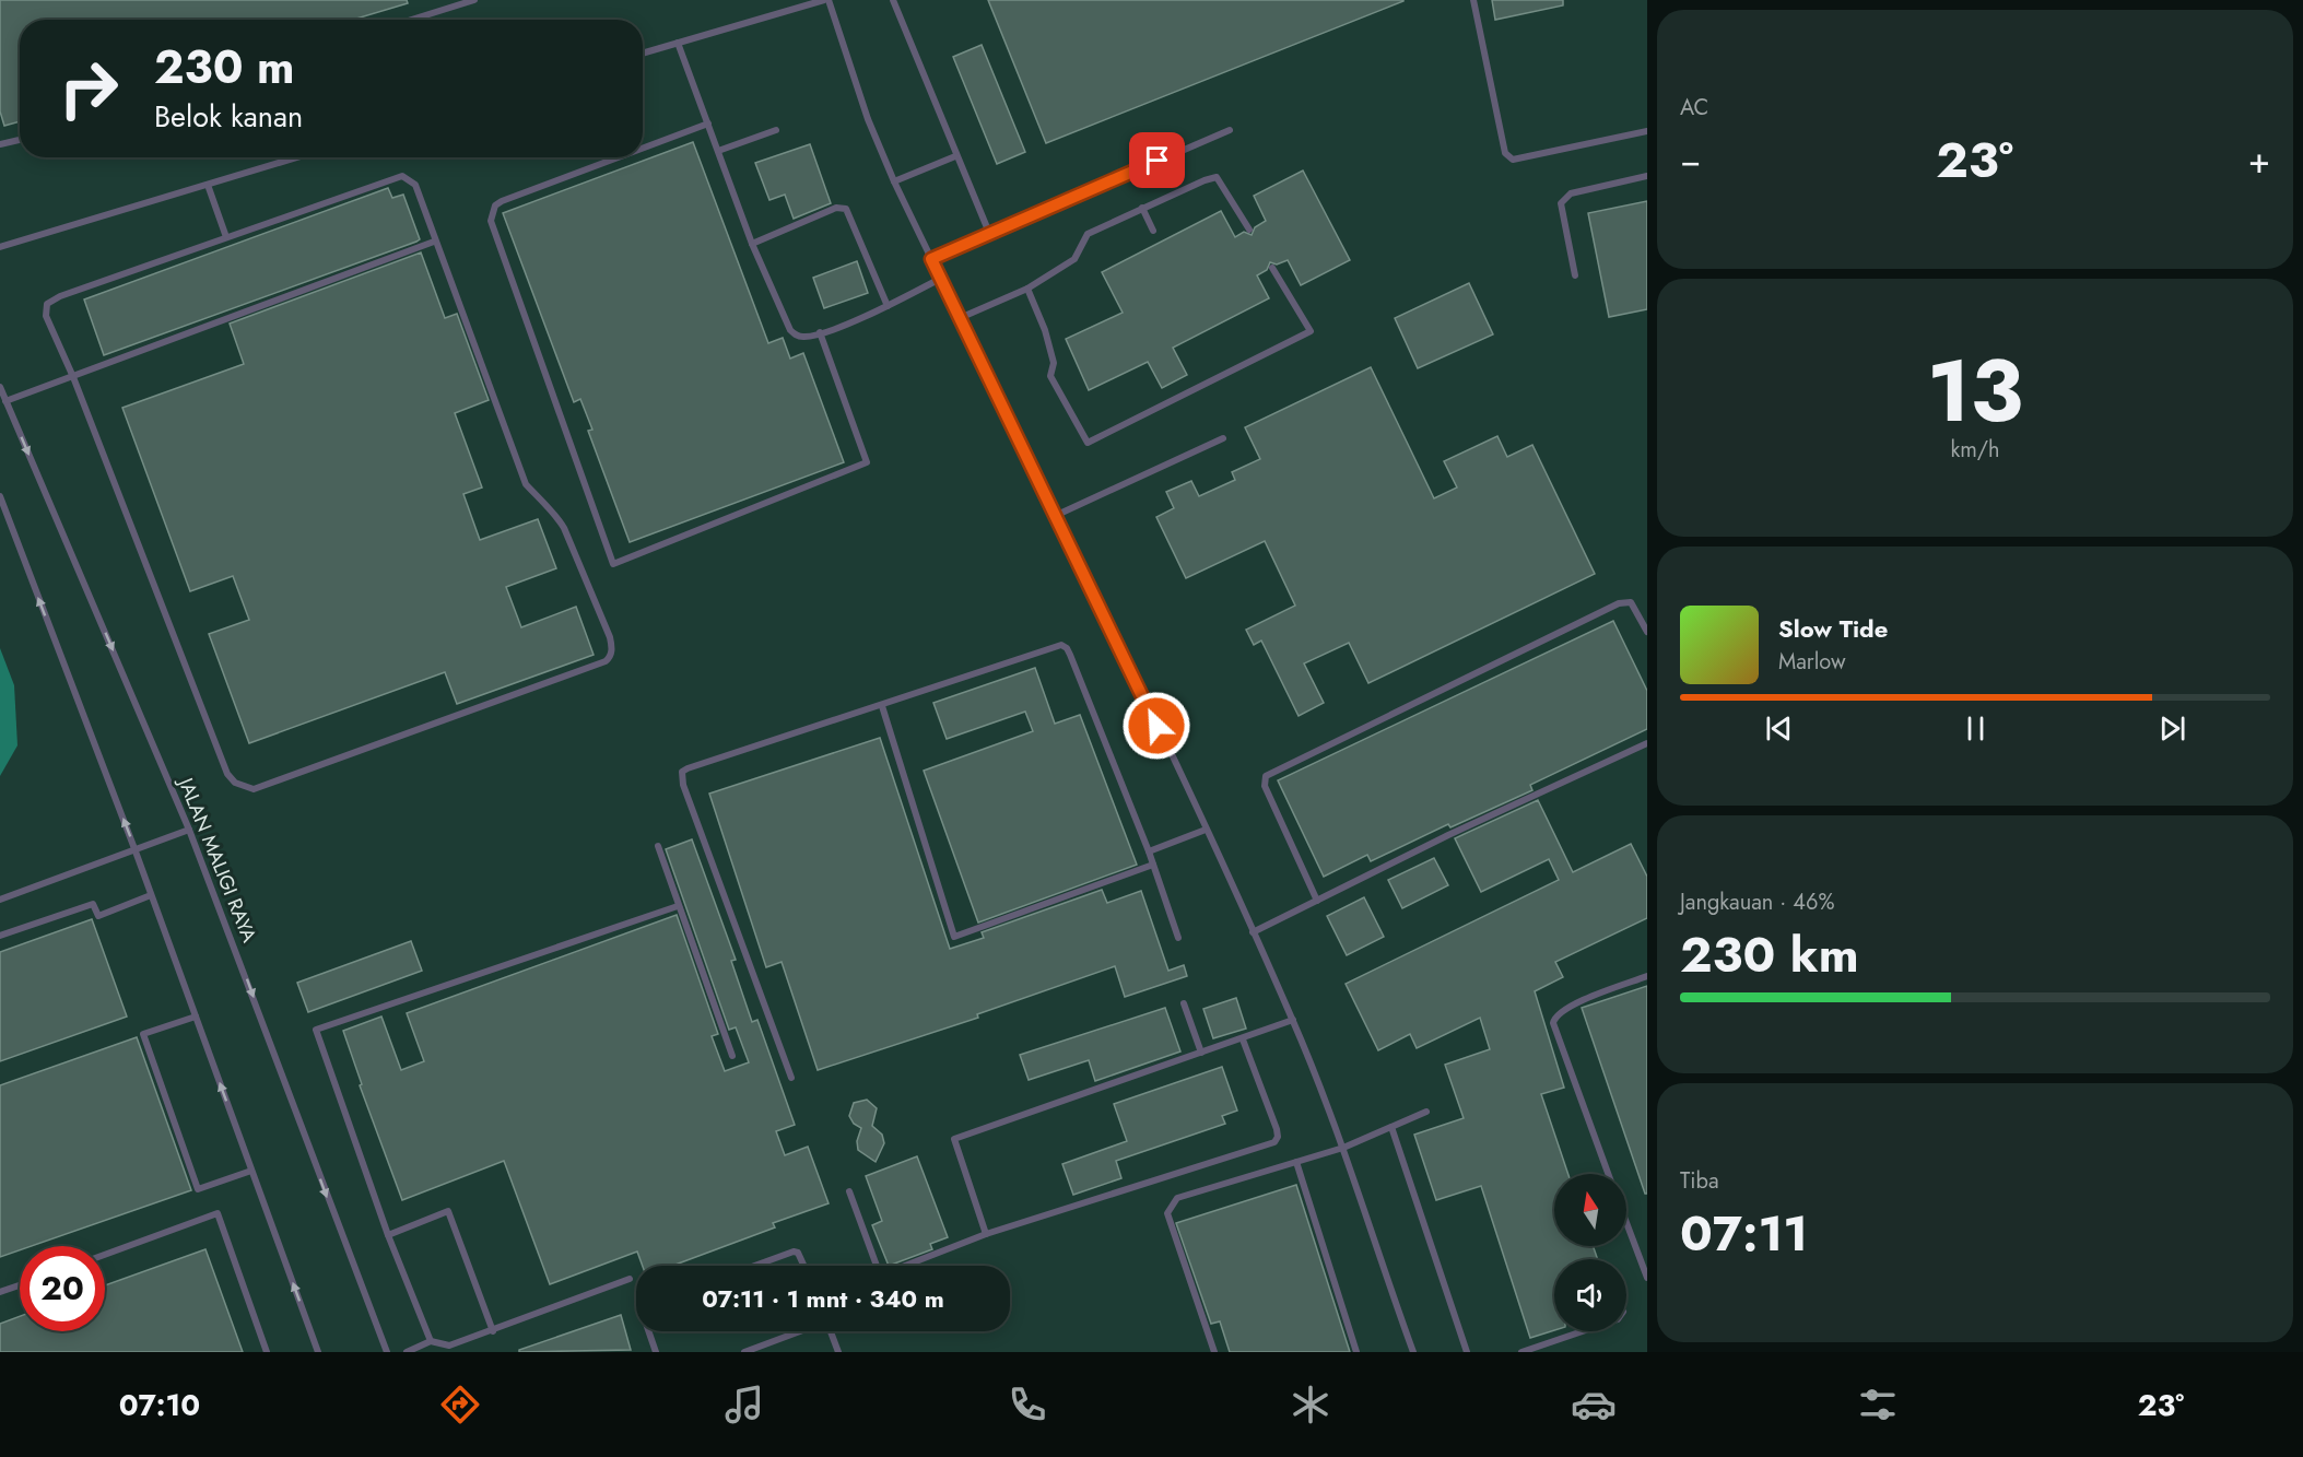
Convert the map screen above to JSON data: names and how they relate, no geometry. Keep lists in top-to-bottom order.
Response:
{
  "streets": {
    "lane": ["JALAN MALIGI RAYA"]
  },
  "north": "top",
  "page": {
    "tile": [
      "AC",
      ["13", "km/h"],
      ["Jangkauan · 46%", "230 km"],
      ["Tiba", "07:11"]
    ],
    "turn": ["230 m", "Belok kanan"],
    "heat": ["−", "23°", "+"],
    "song": ["Slow Tide", "Marlow"],
    "limit": "20",
    "trip": "07:11 · 1 mnt · 340 m",
    "tabs": ["07:10", "23°"]
  }
}
